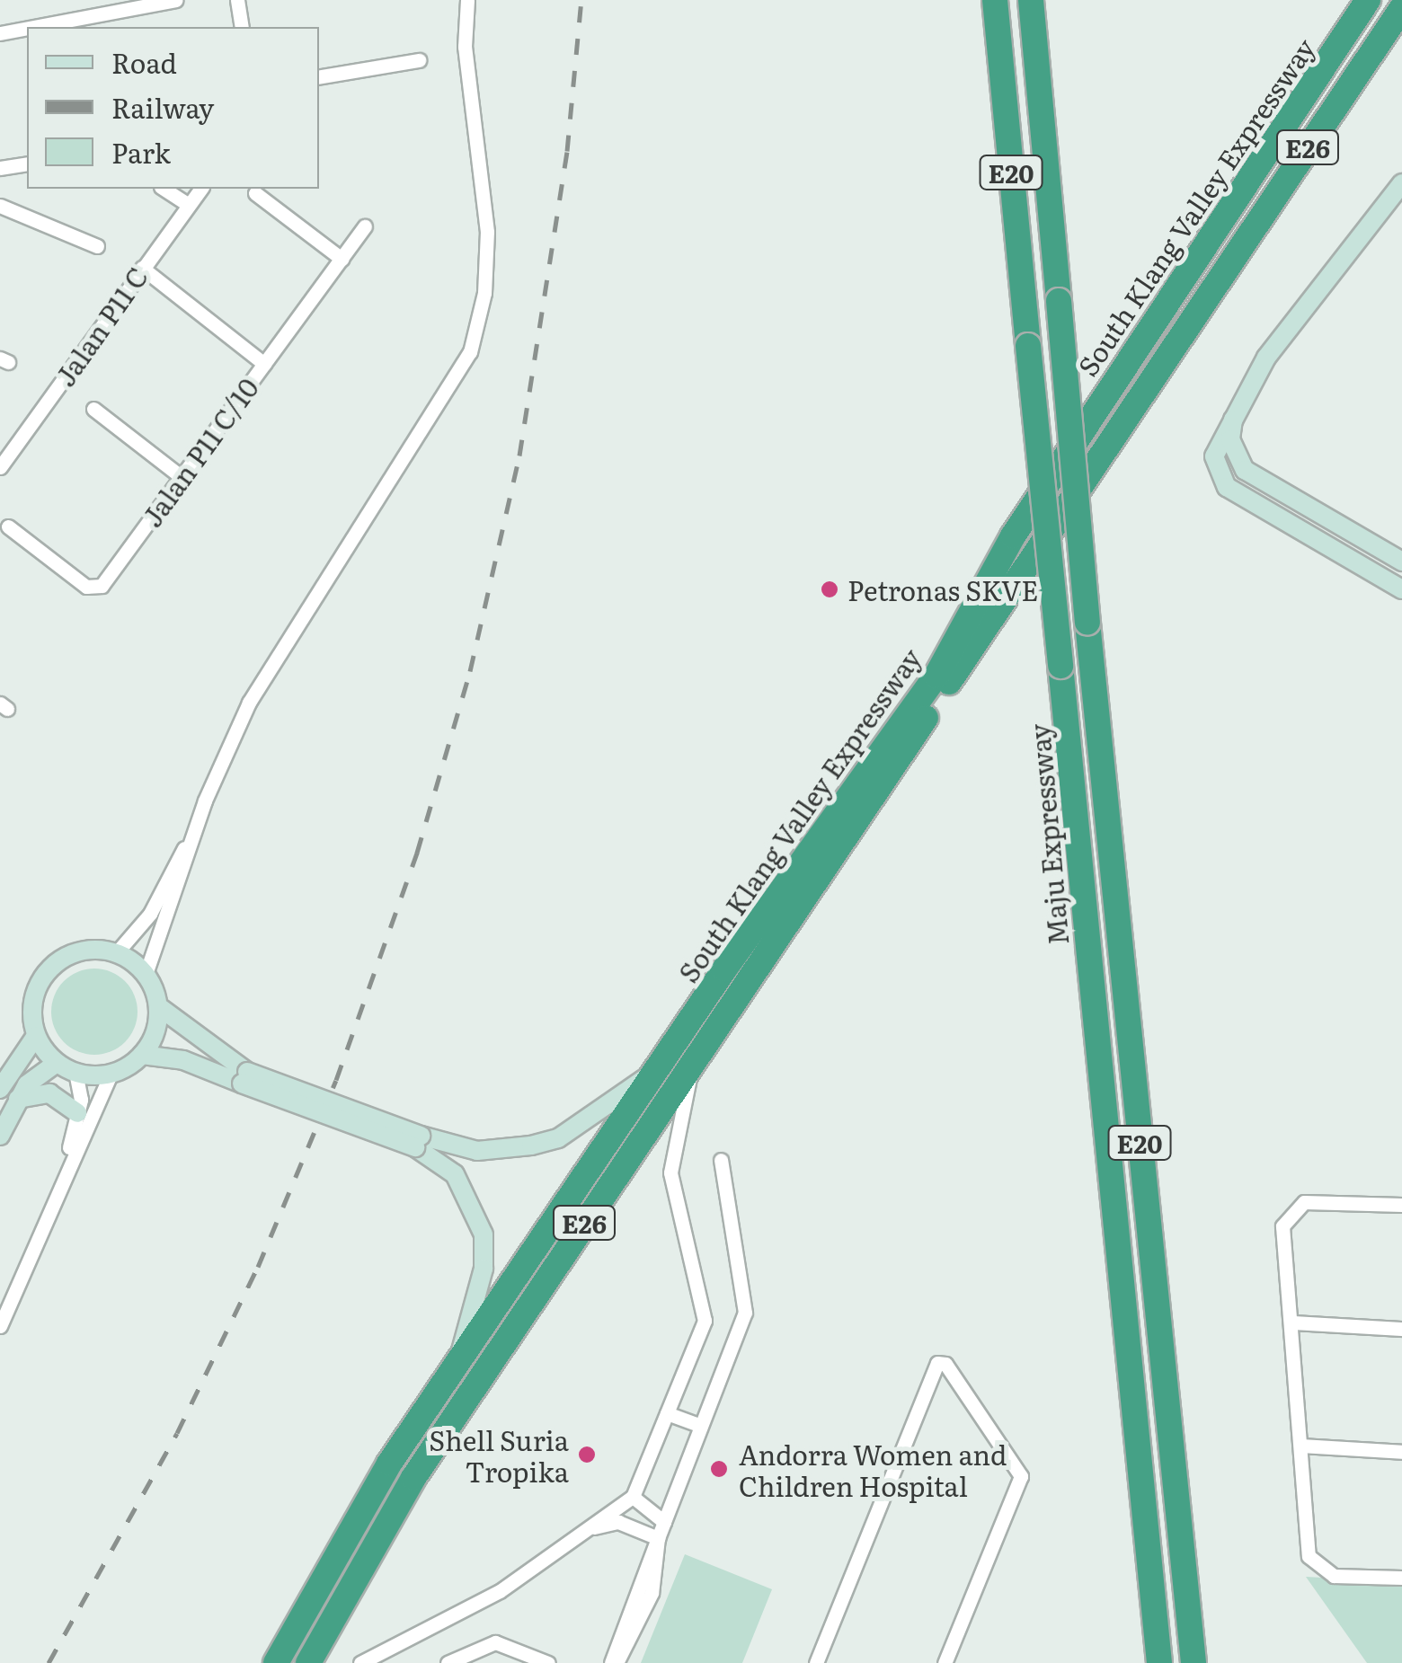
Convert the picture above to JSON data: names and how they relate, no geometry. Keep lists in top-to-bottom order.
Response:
{
  "streets": {
    "highway": [
      "E26",
      "E20",
      "South Klang Valley Expressway",
      "Maju Expressway"
    ],
    "street": ["Jalan P11 C", "Jalan P11 C/10"]
  },
  "places": ["Petronas SKVE", "Shell Suria Tropika", "Andorra Women and Children Hospital"],
  "legend": ["Road", "Railway", "Park"]
}
